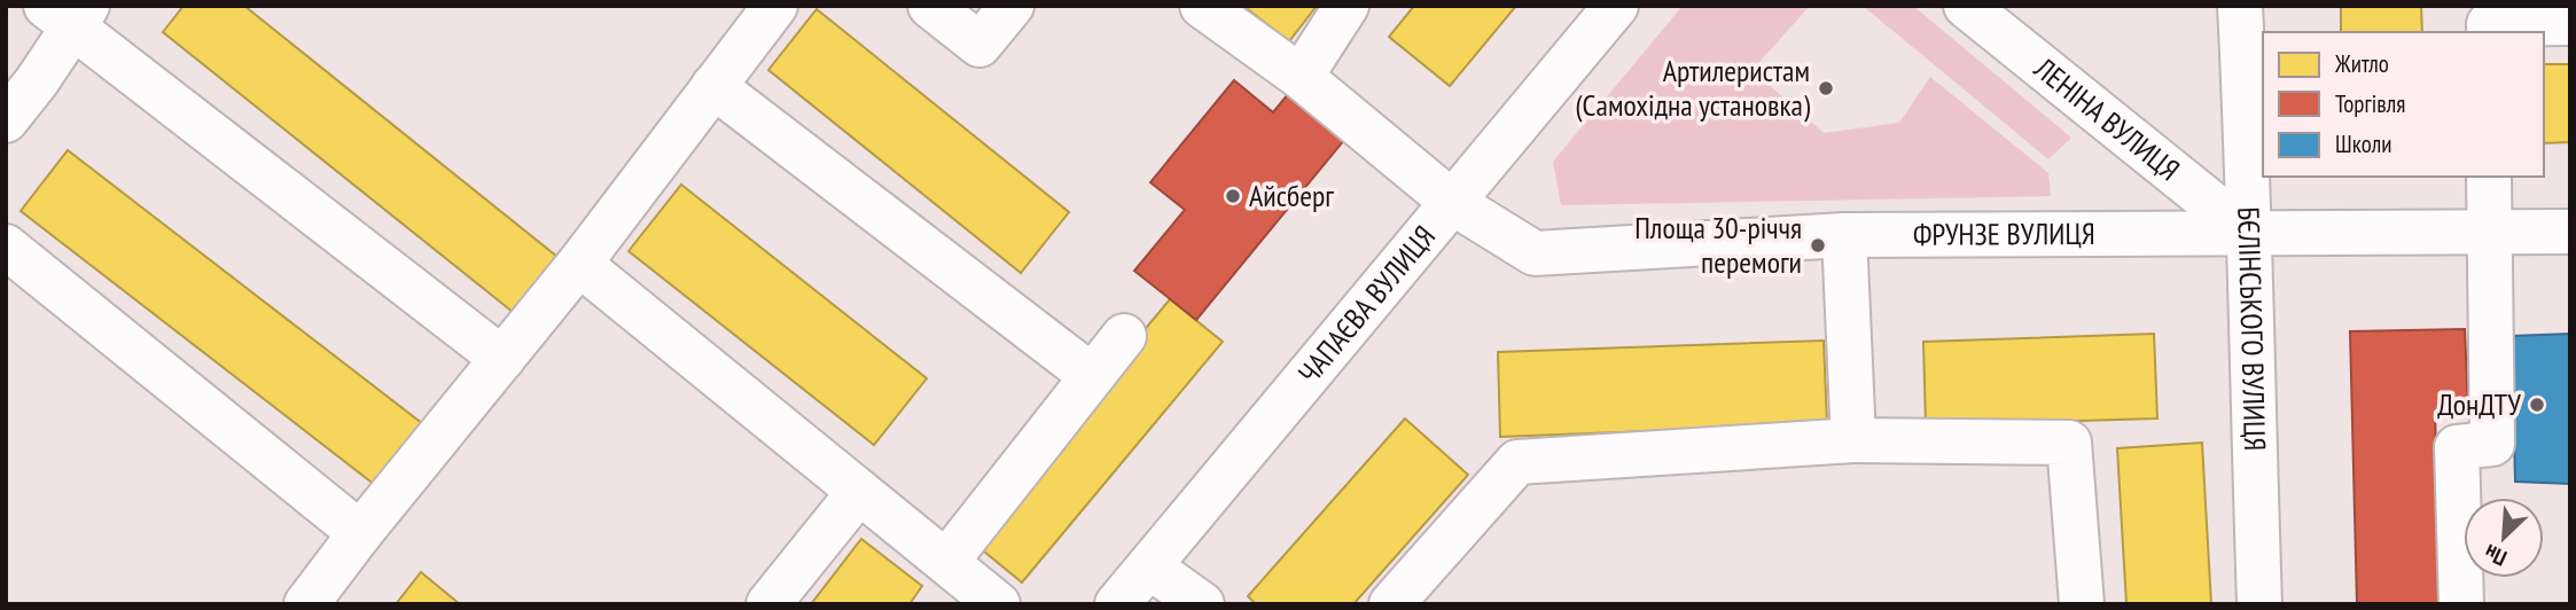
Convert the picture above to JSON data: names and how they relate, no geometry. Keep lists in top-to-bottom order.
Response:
{
  "streets": {
    "street": [
      "ЛЕНІНА ВУЛИЦЯ",
      "ФРУНЗЕ ВУЛИЦЯ",
      "ЧАПАЄВА ВУЛИЦЯ",
      "БЄЛІНСЬКОГО ВУЛИЦЯ"
    ]
  },
  "crossings": [
    ["ЛЕНІНА ВУЛИЦЯ", "ФРУНЗЕ ВУЛИЦЯ"],
    ["ЛЕНІНА ВУЛИЦЯ", "БЄЛІНСЬКОГО ВУЛИЦЯ"],
    ["ФРУНЗЕ ВУЛИЦЯ", "ЧАПАЄВА ВУЛИЦЯ"],
    ["ФРУНЗЕ ВУЛИЦЯ", "БЄЛІНСЬКОГО ВУЛИЦЯ"]
  ],
  "places": [
    "Артилеристам (Самохідна установка)",
    "Айсберг",
    "Площа 30-річчя перемоги",
    "ДонДТУ"
  ],
  "legend": ["Житло", "Торгівля", "Школи"],
  "north": "bottom left"
}
